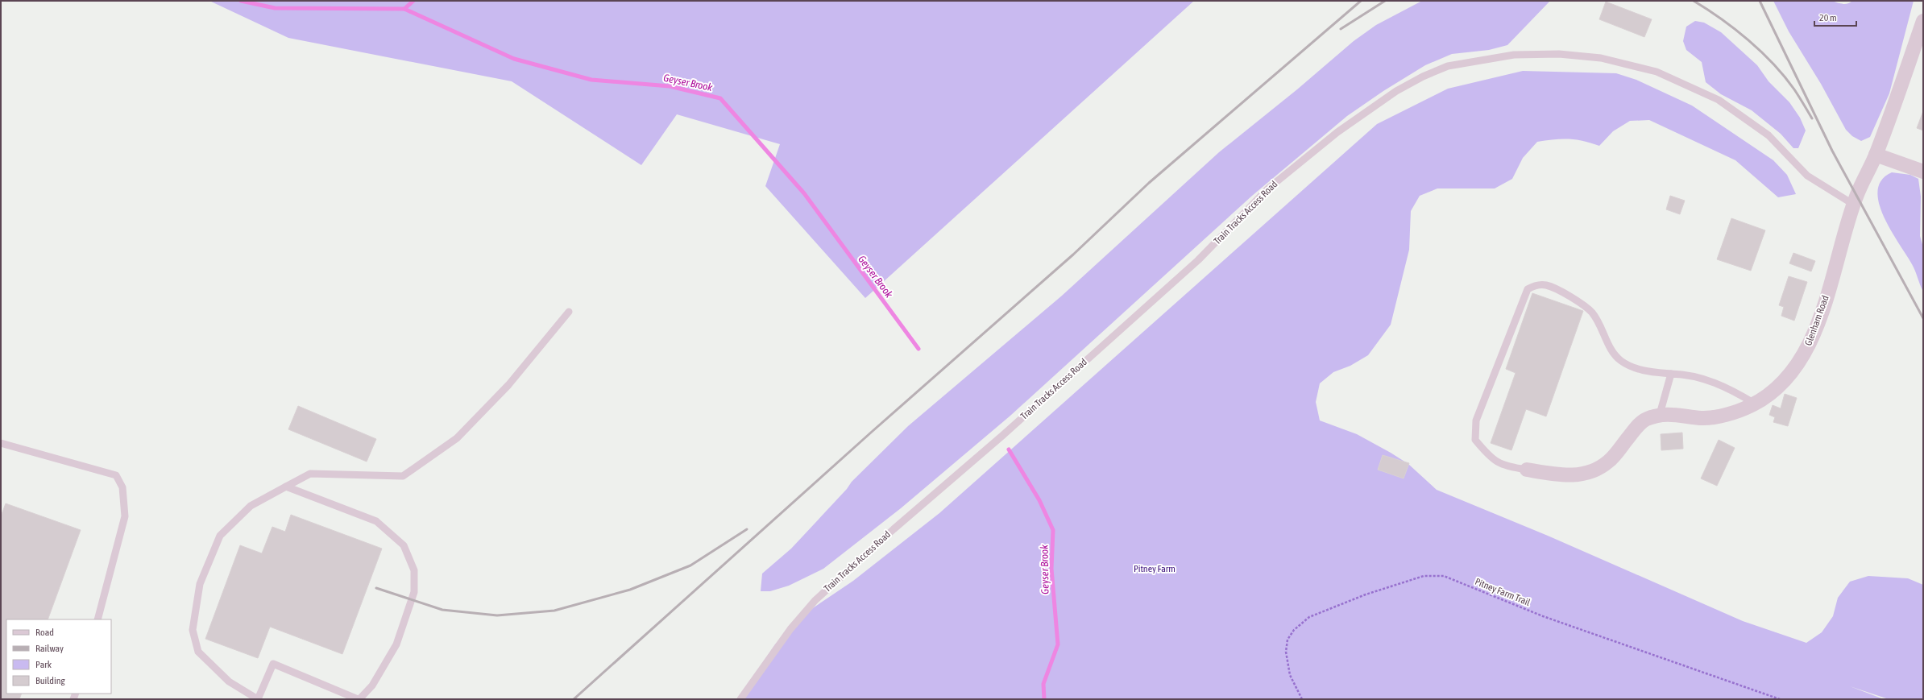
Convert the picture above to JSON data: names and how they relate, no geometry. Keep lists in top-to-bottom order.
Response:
{
  "streets": {
    "street": ["Glenham Road"],
    "lane": ["Train Tracks Access Road"],
    "path": ["Pitney Farm Trail"]
  },
  "crossings": [
    ["Train Tracks Access Road", "Glenham Road"]
  ],
  "water": ["Geyser Brook"],
  "parks": ["Pitney Farm"],
  "legend": [
    "Road",
    "Railway",
    "Park",
    "Building"
  ],
  "scale_bar": "20 m"
}
